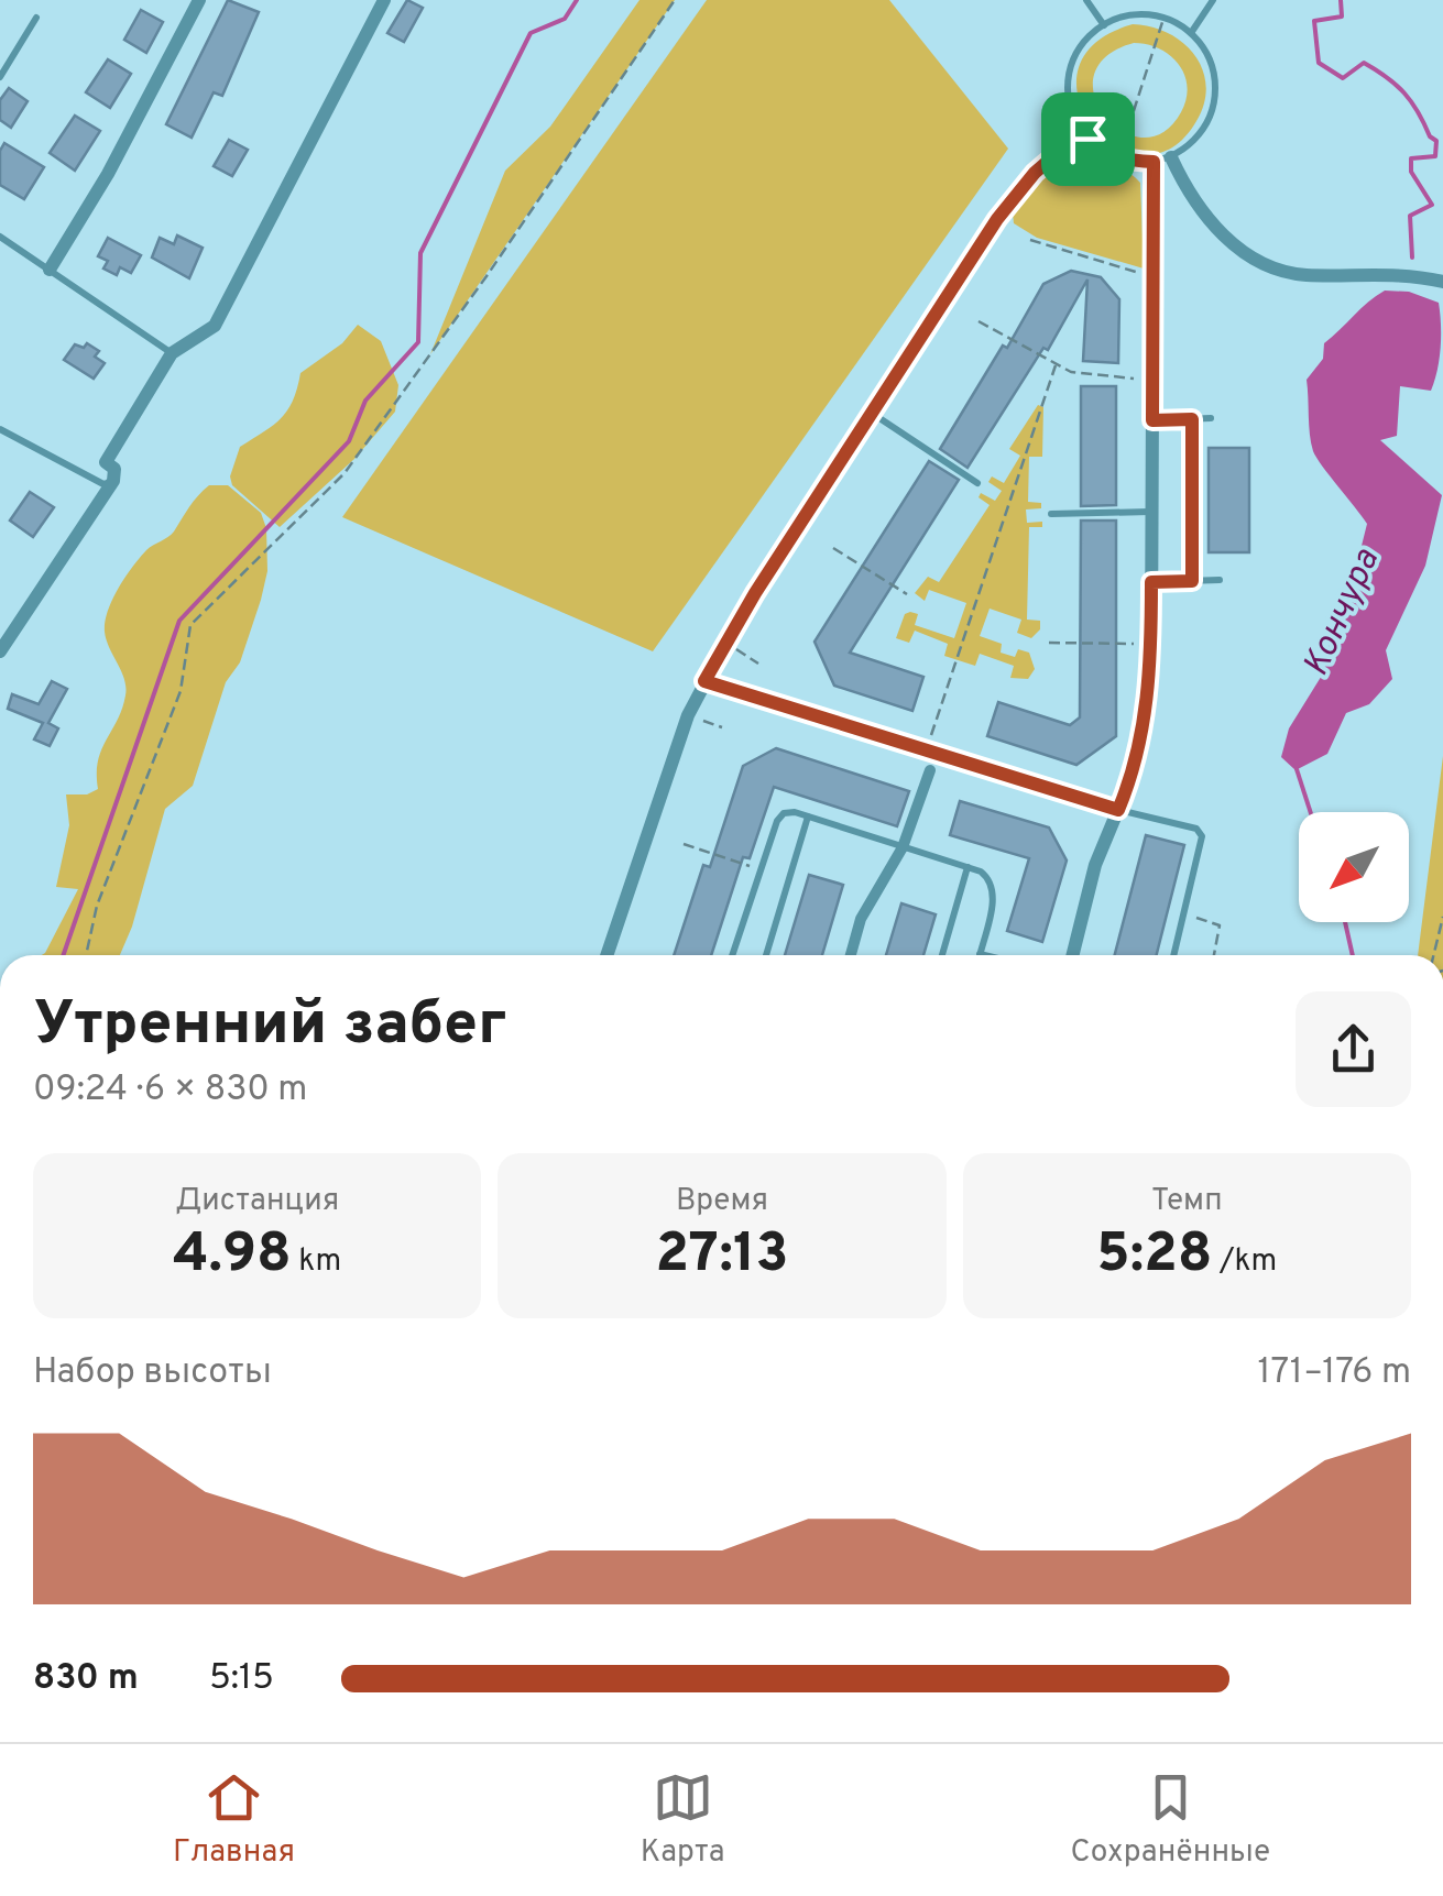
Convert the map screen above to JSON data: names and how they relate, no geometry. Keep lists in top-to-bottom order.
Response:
{
  "water": ["Кончура"],
  "north": "bottom left",
  "page": {
    "heading": ["Утренний забег", "09:24 · 6 × 830 m"],
    "stats": [
      ["Дистанция", "4.98 km"],
      ["Время", "27:13"],
      ["Темп", "5:28 /km"]
    ],
    "chart": ["Набор высоты", "171–176 m"],
    "list": [
      {
        "name": "830 m",
        "note": "5:15"
      }
    ],
    "tabs": ["Главная", "Карта", "Сохранённые"]
  }
}
